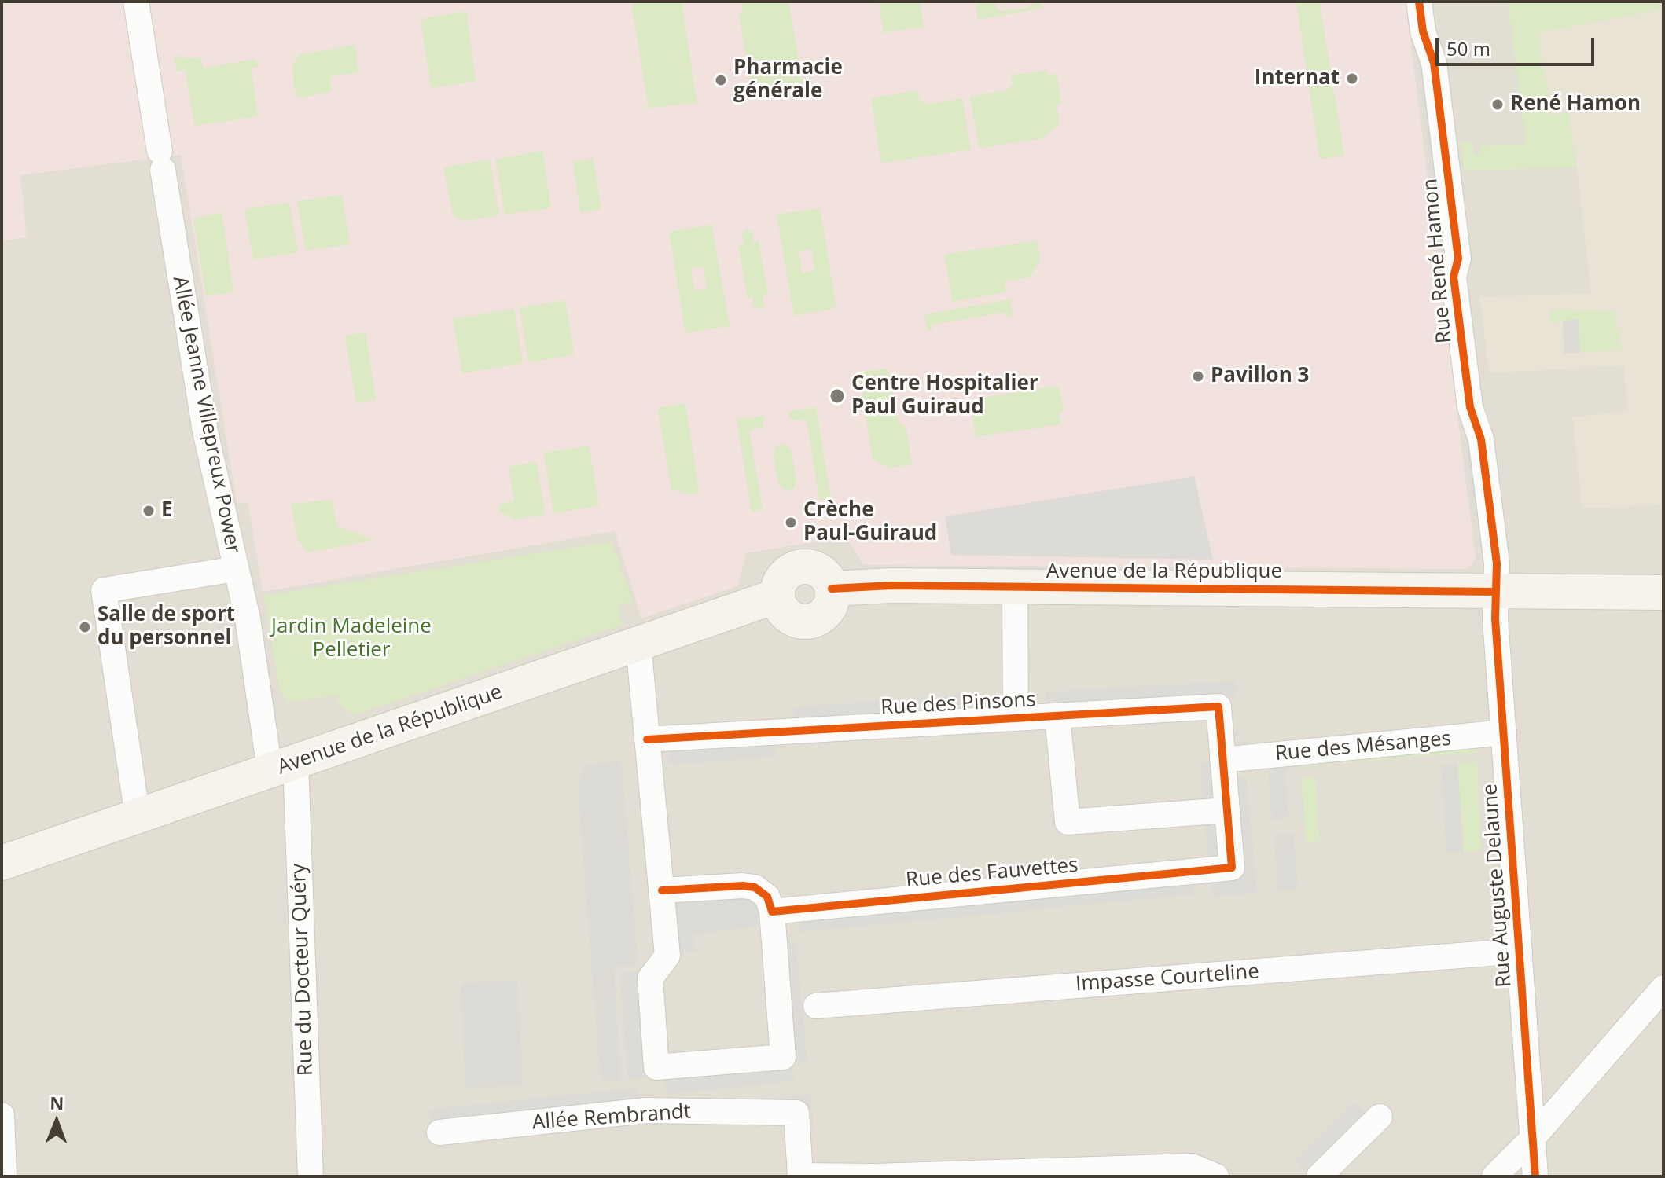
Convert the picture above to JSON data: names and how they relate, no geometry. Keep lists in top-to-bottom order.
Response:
{
  "streets": {
    "main road": ["Avenue de la République"],
    "street": [
      "Rue René Hamon",
      "Allée Jeanne Villepreux Power",
      "Rue des Pinsons",
      "Rue des Mésanges",
      "Rue des Fauvettes",
      "Rue Auguste Delaune",
      "Rue du Docteur Quéry",
      "Impasse Courteline",
      "Allée Rembrandt"
    ]
  },
  "crossings": [
    ["Rue René Hamon", "Avenue de la République"],
    ["Rue René Hamon", "Rue Auguste Delaune"],
    ["Allée Jeanne Villepreux Power", "Avenue de la République"],
    ["Allée Jeanne Villepreux Power", "Rue du Docteur Quéry"],
    ["Avenue de la République", "Rue Auguste Delaune"],
    ["Avenue de la République", "Rue du Docteur Quéry"],
    ["Rue des Pinsons", "Rue des Mésanges"],
    ["Rue des Pinsons", "Rue des Fauvettes"],
    ["Rue des Mésanges", "Rue des Fauvettes"],
    ["Rue des Mésanges", "Rue Auguste Delaune"],
    ["Rue Auguste Delaune", "Impasse Courteline"]
  ],
  "parks": ["Jardin Madeleine Pelletier"],
  "places": [
    "Internat",
    "Pharmacie générale",
    "René Hamon",
    "Pavillon 3",
    "Centre Hospitalier Paul Guiraud",
    "E",
    "Crèche Paul-Guiraud",
    "Salle de sport du personnel"
  ],
  "scale_bar": "50 m",
  "north": "top"
}
